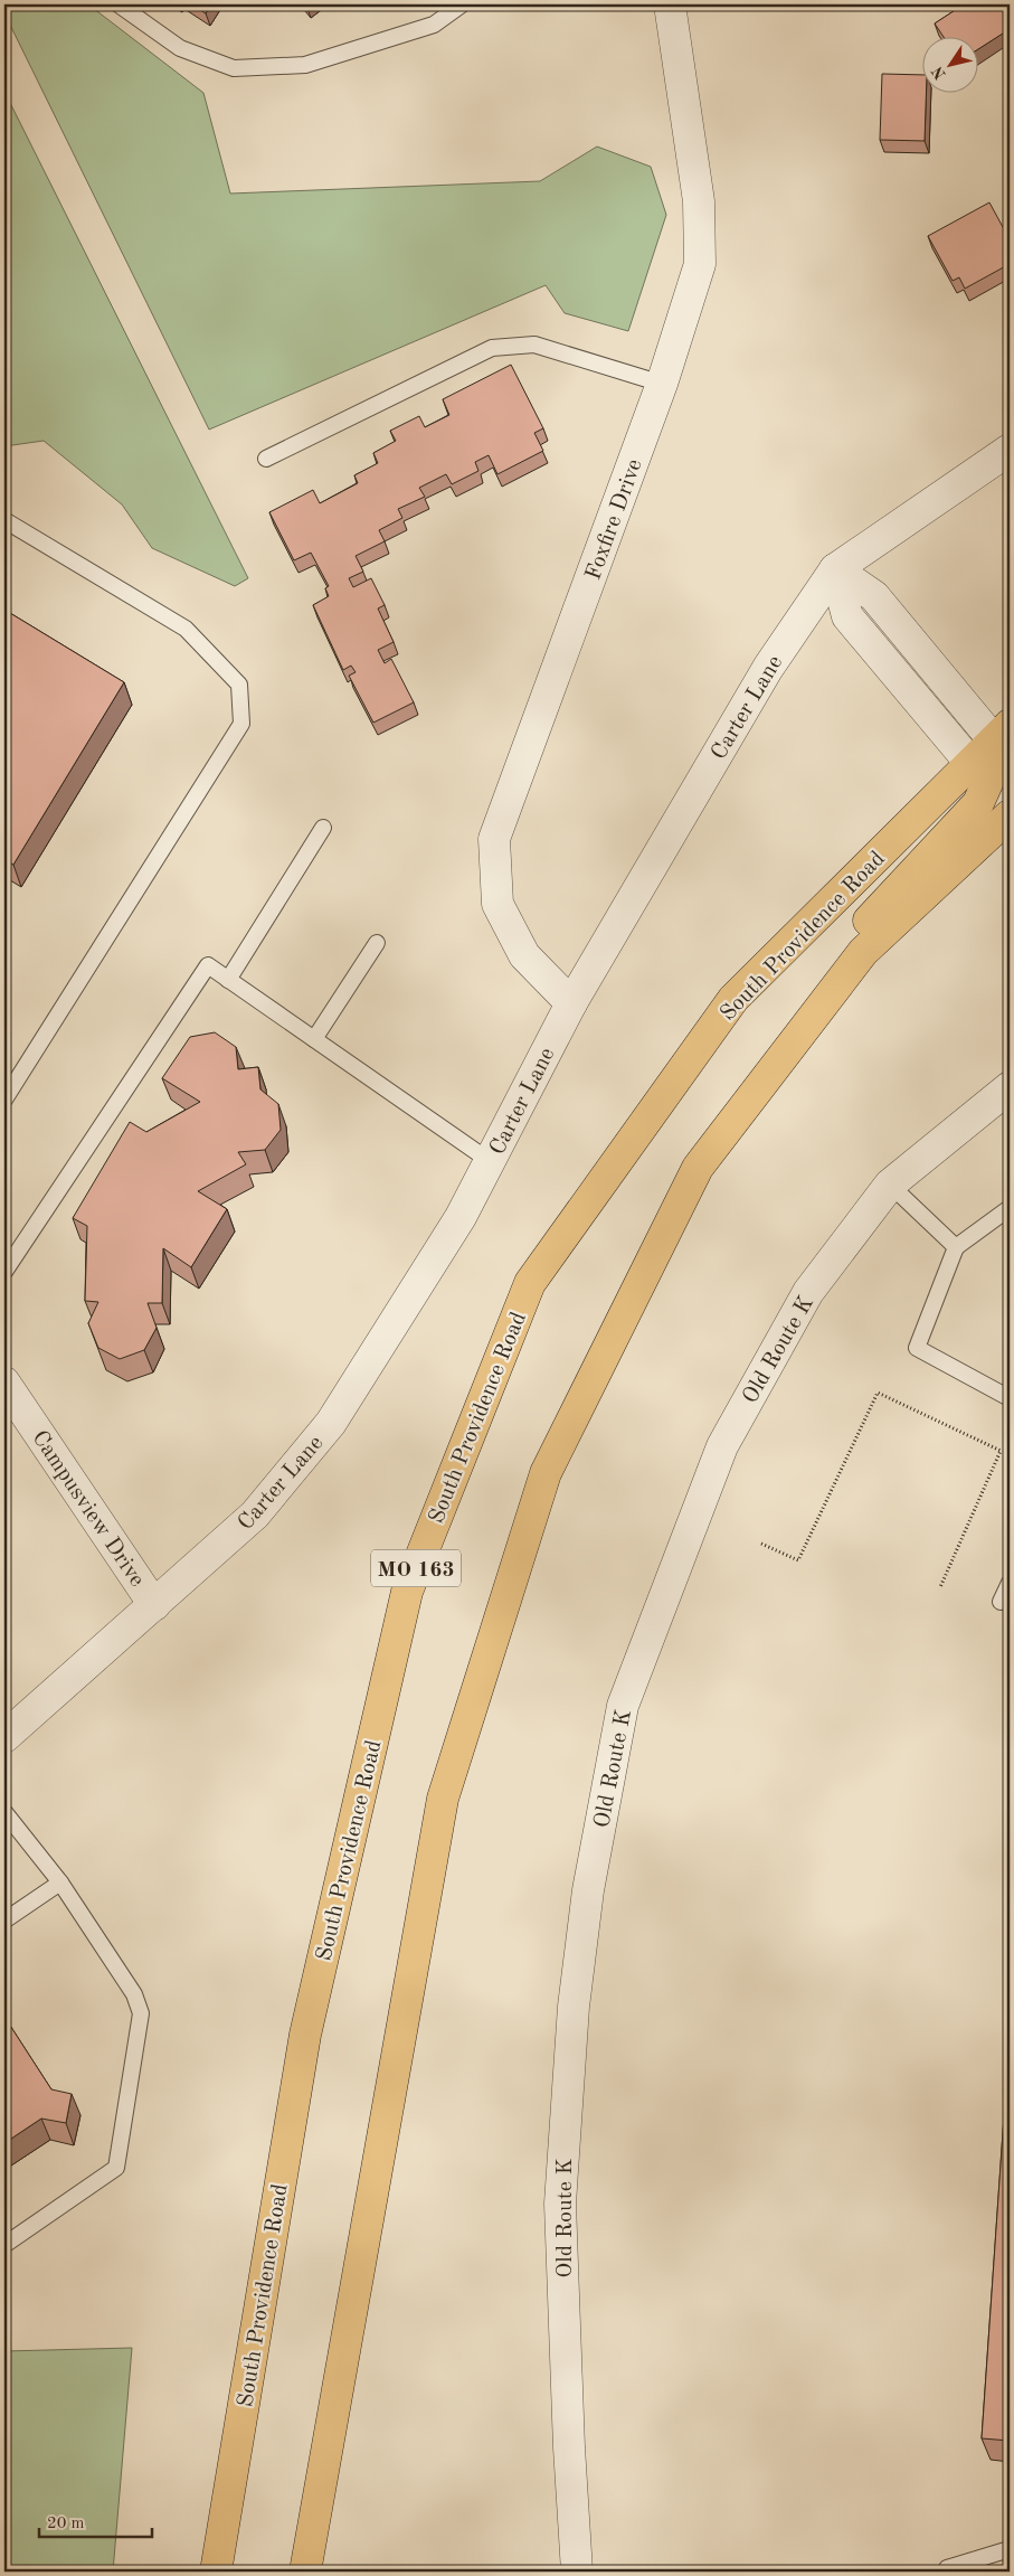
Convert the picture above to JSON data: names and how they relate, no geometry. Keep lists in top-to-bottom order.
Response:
{
  "streets": {
    "main road": ["South Providence Road", "MO 163"],
    "street": [
      "Foxfire Drive",
      "Carter Lane",
      "Old Route K",
      "Campusview Drive"
    ]
  },
  "crossings": [
    ["Foxfire Drive", "Carter Lane"],
    ["Carter Lane", "Campusview Drive"]
  ],
  "scale_bar": "20 m",
  "north": "bottom left"
}
